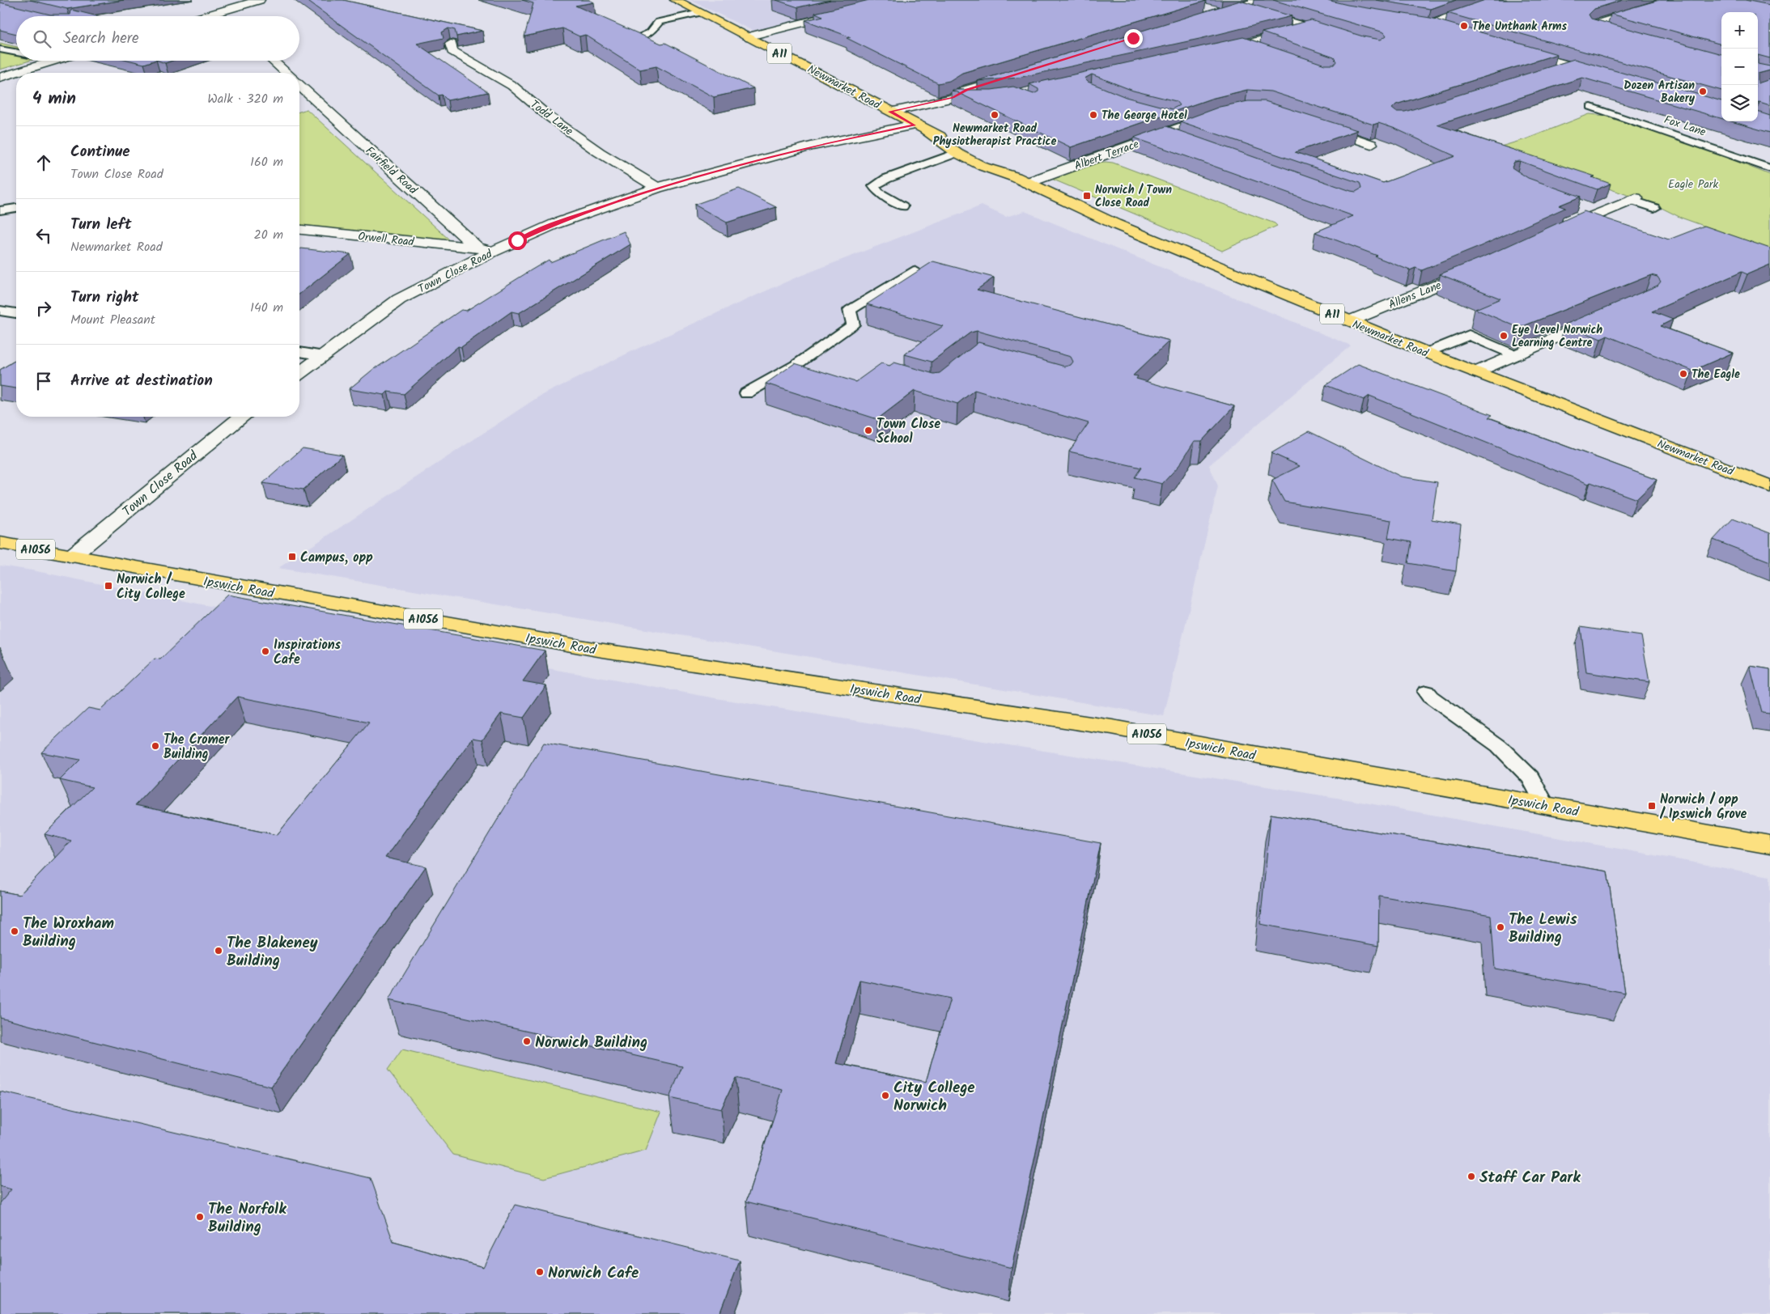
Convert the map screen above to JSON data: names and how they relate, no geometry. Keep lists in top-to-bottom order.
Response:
{
  "streets": {
    "main road": [
      "A11",
      "Newmarket Road",
      "A1056",
      "Ipswich Road"
    ],
    "street": [
      "Todd Lane",
      "Albert Terrace",
      "Fairfield Road",
      "Orwell Road",
      "Town Close Road",
      "Allens Lane"
    ],
    "lane": ["Fox Lane"]
  },
  "crossings": [
    ["Newmarket Road", "Albert Terrace"],
    ["Newmarket Road", "Town Close Road"],
    ["Newmarket Road", "Allens Lane"],
    ["Todd Lane", "Town Close Road"],
    ["Fairfield Road", "Orwell Road"],
    ["Fairfield Road", "Town Close Road"],
    ["Town Close Road", "Ipswich Road"]
  ],
  "parks": ["Eagle Park"],
  "places": {
    "other": [
      "The Unthank Arms",
      "Dozen Artisan Bakery",
      "Newmarket Road Physiotherapist Practice",
      "The George Hotel",
      "Eye Level Norwich Learning Centre",
      "The Eagle",
      "Town Close School",
      "Inspirations Cafe",
      "The Cromer Building",
      "The Lewis Building",
      "The Wroxham Building",
      "The Blakeney Building",
      "Norwich Building",
      "City College Norwich",
      "Staff Car Park",
      "The Norfolk Building",
      "Norwich Cafe"
    ],
    "transit": [
      "Norwich / Town Close Road",
      "Campus, opp",
      "Norwich / City College",
      "Norwich / opp / Ipswich Grove"
    ]
  },
  "page": {
    "map_buttons": ["+", "−"],
    "search": "Search here",
    "heading": ["4 min", "Walk · 320 m"],
    "list": [
      ["Continue", "Town Close Road", "160 m"],
      ["Turn left", "Newmarket Road", "20 m"],
      ["Turn right", "Mount Pleasant", "140 m"],
      "Arrive at destination"
    ]
  }
}
